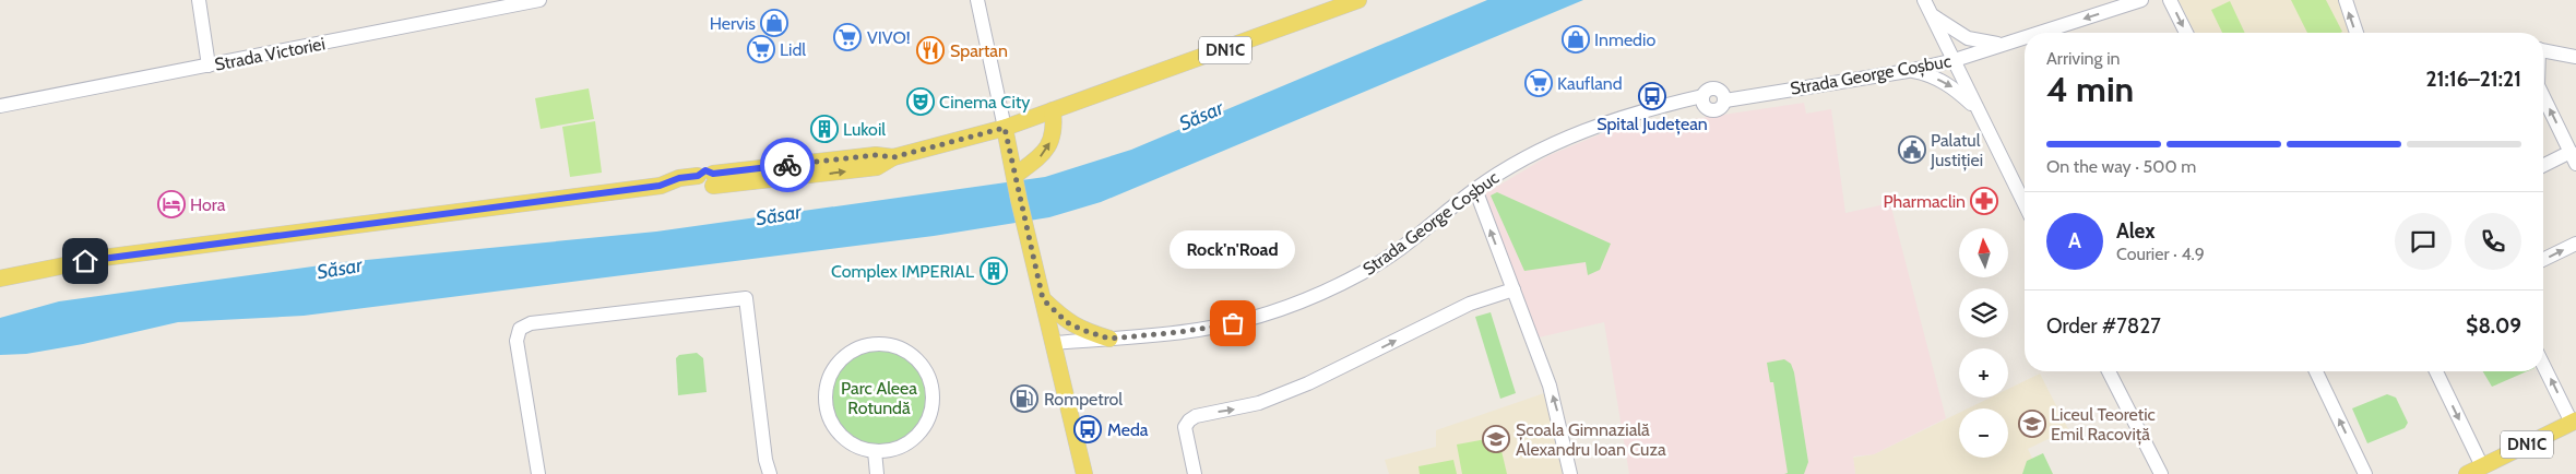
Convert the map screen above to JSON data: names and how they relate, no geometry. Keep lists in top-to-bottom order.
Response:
{
  "streets": {
    "main road": ["DN1C"],
    "street": ["Strada Victoriei", "Strada George Coșbuc"]
  },
  "water": ["Săsar"],
  "parks": ["Parc Aleea Rotundă"],
  "places": {
    "shop": ["Hervis", "Inmedio"],
    "supermarket": ["VIVO!", "Lidl", "Kaufland"],
    "restaurant": ["Spartan"],
    "bus stop": ["Spital Județean", "Meda"],
    "theatre": ["Cinema City"],
    "building": ["Lukoil", "Complex IMPERIAL"],
    "public building": ["Palatul Justiției"],
    "pharmacy": ["Pharmaclin"],
    "hotel": ["Hora"],
    "other": ["Rock'n'Road"],
    "fuel station": ["Rompetrol"],
    "school or university": ["Liceul Teoretic Emil Racoviță", "Școala Gimnazială Alexandru Ioan Cuza"]
  },
  "north": "top",
  "page": {
    "heading": ["4 min", "Arriving in", "21:16–21:21"],
    "panel": [
      "Alex",
      "Courier · 4.9",
      "Order #7827",
      "$8.09"
    ],
    "bar": "On the way · 500 m",
    "round": "A",
    "map_buttons": ["+", "−"],
    "bubble": "Rock'n'Road"
  }
}
